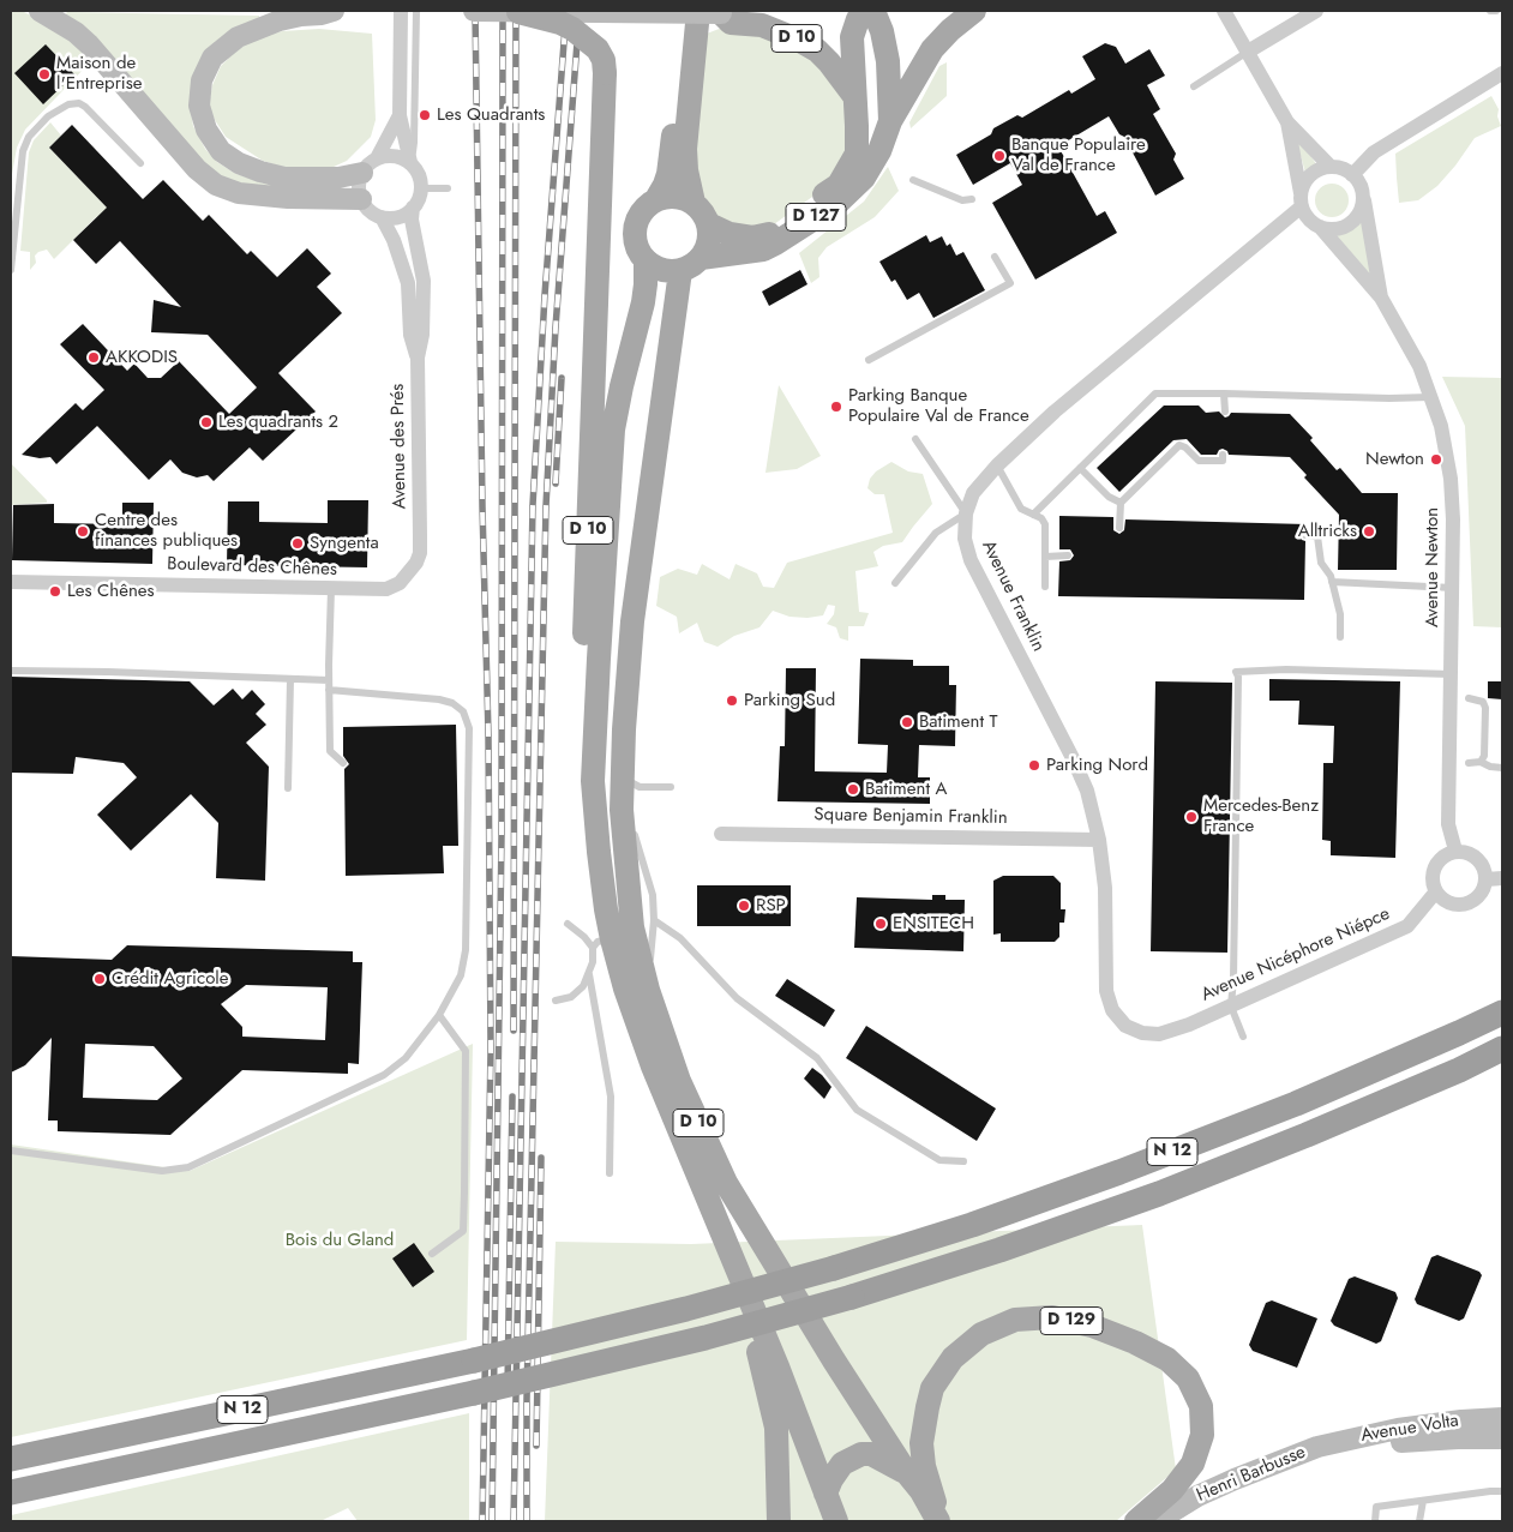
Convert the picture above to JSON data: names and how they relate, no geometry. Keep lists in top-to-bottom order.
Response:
{
  "streets": {
    "highway": ["N 12"],
    "main road": [
      "D 10",
      "D 127",
      "D 129",
      "Avenue Volta",
      "Henri Barbusse"
    ],
    "street": [
      "Avenue des Prés",
      "Boulevard des Chênes",
      "Avenue Newton",
      "Avenue Franklin",
      "Square Benjamin Franklin",
      "Avenue Nicéphore Niépce"
    ]
  },
  "crossings": [
    ["D 10", "D 127"],
    ["D 10", "D 129"],
    ["Avenue des Prés", "Boulevard des Chênes"],
    ["Avenue Newton", "Avenue Franklin"],
    ["Avenue Newton", "Avenue Nicéphore Niépce"],
    ["Avenue Franklin", "Square Benjamin Franklin"],
    ["Avenue Franklin", "Avenue Nicéphore Niépce"],
    ["Avenue Volta", "Henri Barbusse"]
  ],
  "parks": ["Bois du Gland"],
  "places": [
    "Maison de l'Entreprise",
    "Les Quadrants",
    "Banque Populaire Val de France",
    "AKKODIS",
    "Parking Banque Populaire Val de France",
    "Les quadrants 2",
    "Newton",
    "Centre des finances publiques",
    "Alltricks",
    "Syngenta",
    "Les Chênes",
    "Parking Sud",
    "Batiment T",
    "Parking Nord",
    "Batiment A",
    "Mercedes-Benz France",
    "RSP",
    "ENSITECH",
    "Crédit Agricole"
  ]
}
